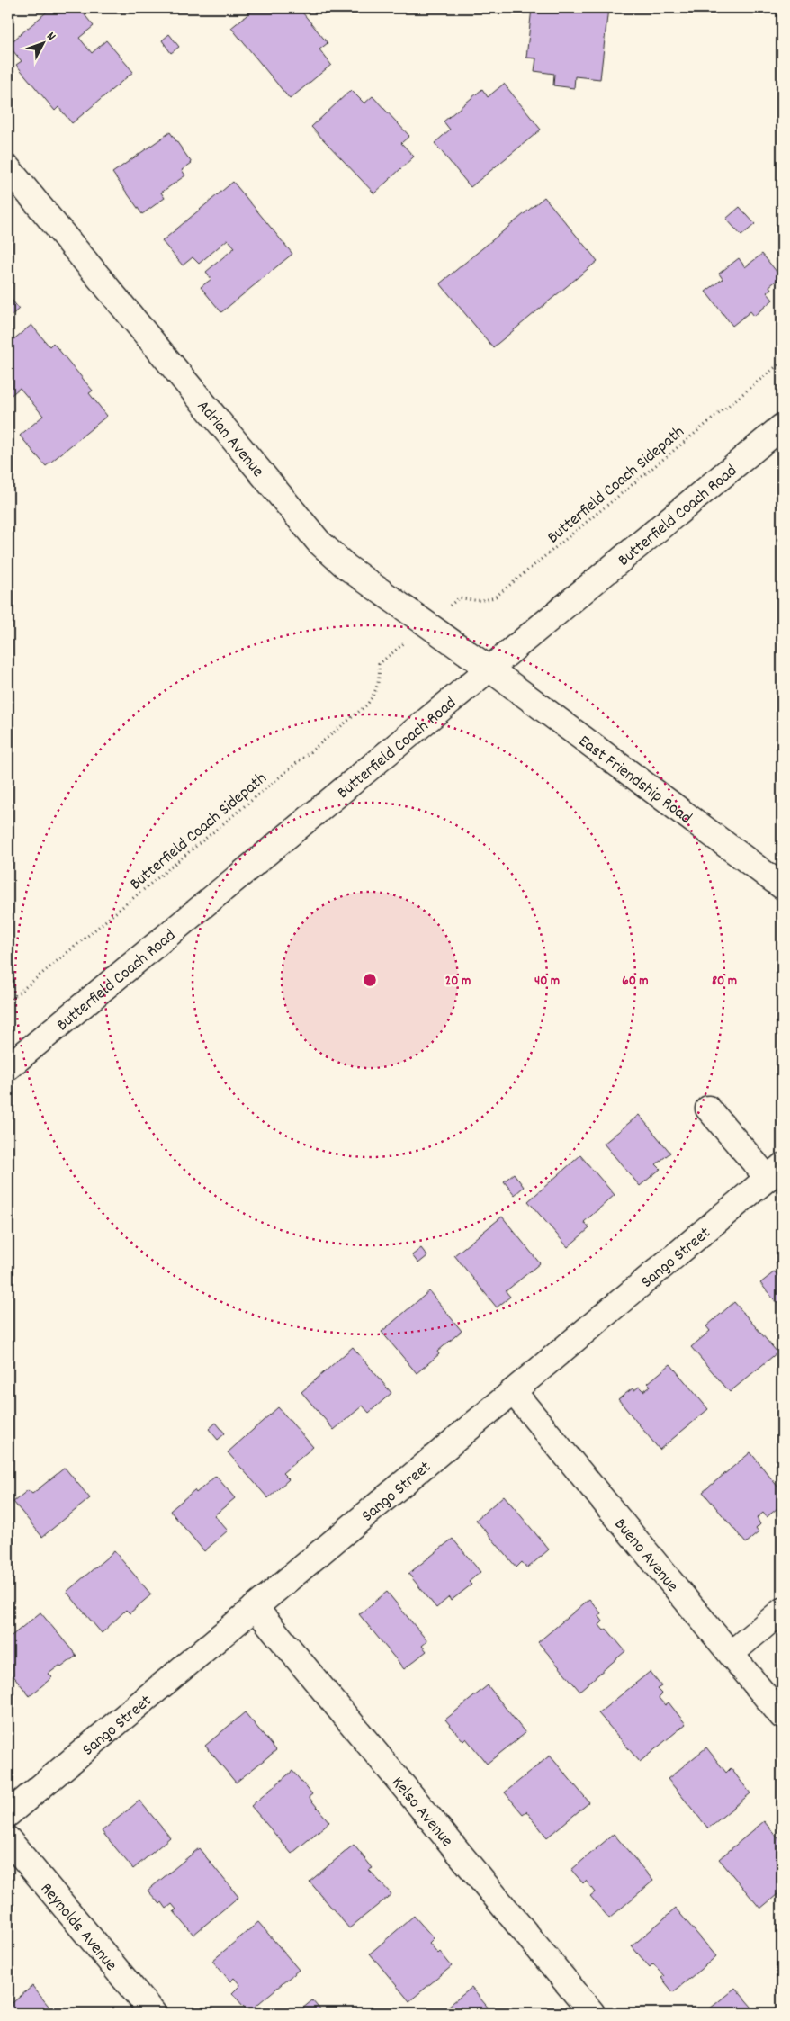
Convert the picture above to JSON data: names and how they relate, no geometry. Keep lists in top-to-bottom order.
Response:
{
  "streets": {
    "street": [
      "Adrian Avenue",
      "Butterfield Coach Road",
      "East Friendship Road",
      "Sango Street",
      "Bueno Avenue",
      "Kelso Avenue",
      "Reynolds Avenue"
    ],
    "path": ["Butterfield Coach Sidepath"]
  },
  "crossings": [
    ["Adrian Avenue", "Butterfield Coach Road"],
    ["Adrian Avenue", "East Friendship Road"],
    ["Butterfield Coach Road", "East Friendship Road"],
    ["Sango Street", "Bueno Avenue"],
    ["Sango Street", "Kelso Avenue"]
  ],
  "north": "top right",
  "rings": [
    "20 m",
    "40 m",
    "60 m",
    "80 m"
  ]
}
